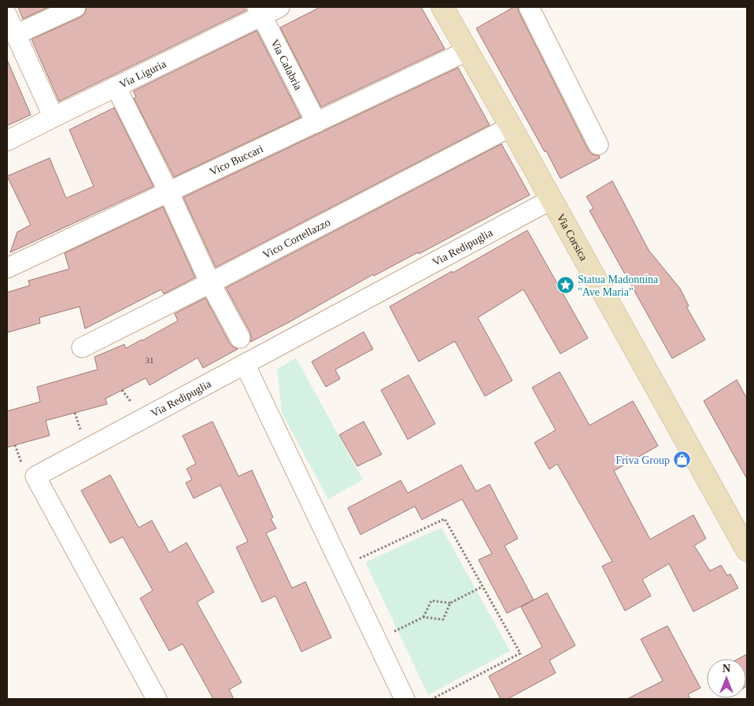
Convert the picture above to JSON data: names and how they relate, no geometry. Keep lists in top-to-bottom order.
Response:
{
  "streets": {
    "street": [
      "Via Calabria",
      "Via Liguria",
      "Vico Buccari",
      "Vico Cortellazzo",
      "Via Corsica",
      "Via Redipuglia"
    ]
  },
  "crossings": [
    ["Via Calabria", "Via Liguria"],
    ["Via Calabria", "Vico Buccari"],
    ["Vico Buccari", "Via Corsica"],
    ["Vico Cortellazzo", "Via Corsica"],
    ["Via Corsica", "Via Redipuglia"]
  ],
  "places": {
    "place": ["Statua Madonnina \"Ave Maria\""],
    "shop": ["Friva Group"]
  },
  "house_numbers": ["31"],
  "north": "top"
}
